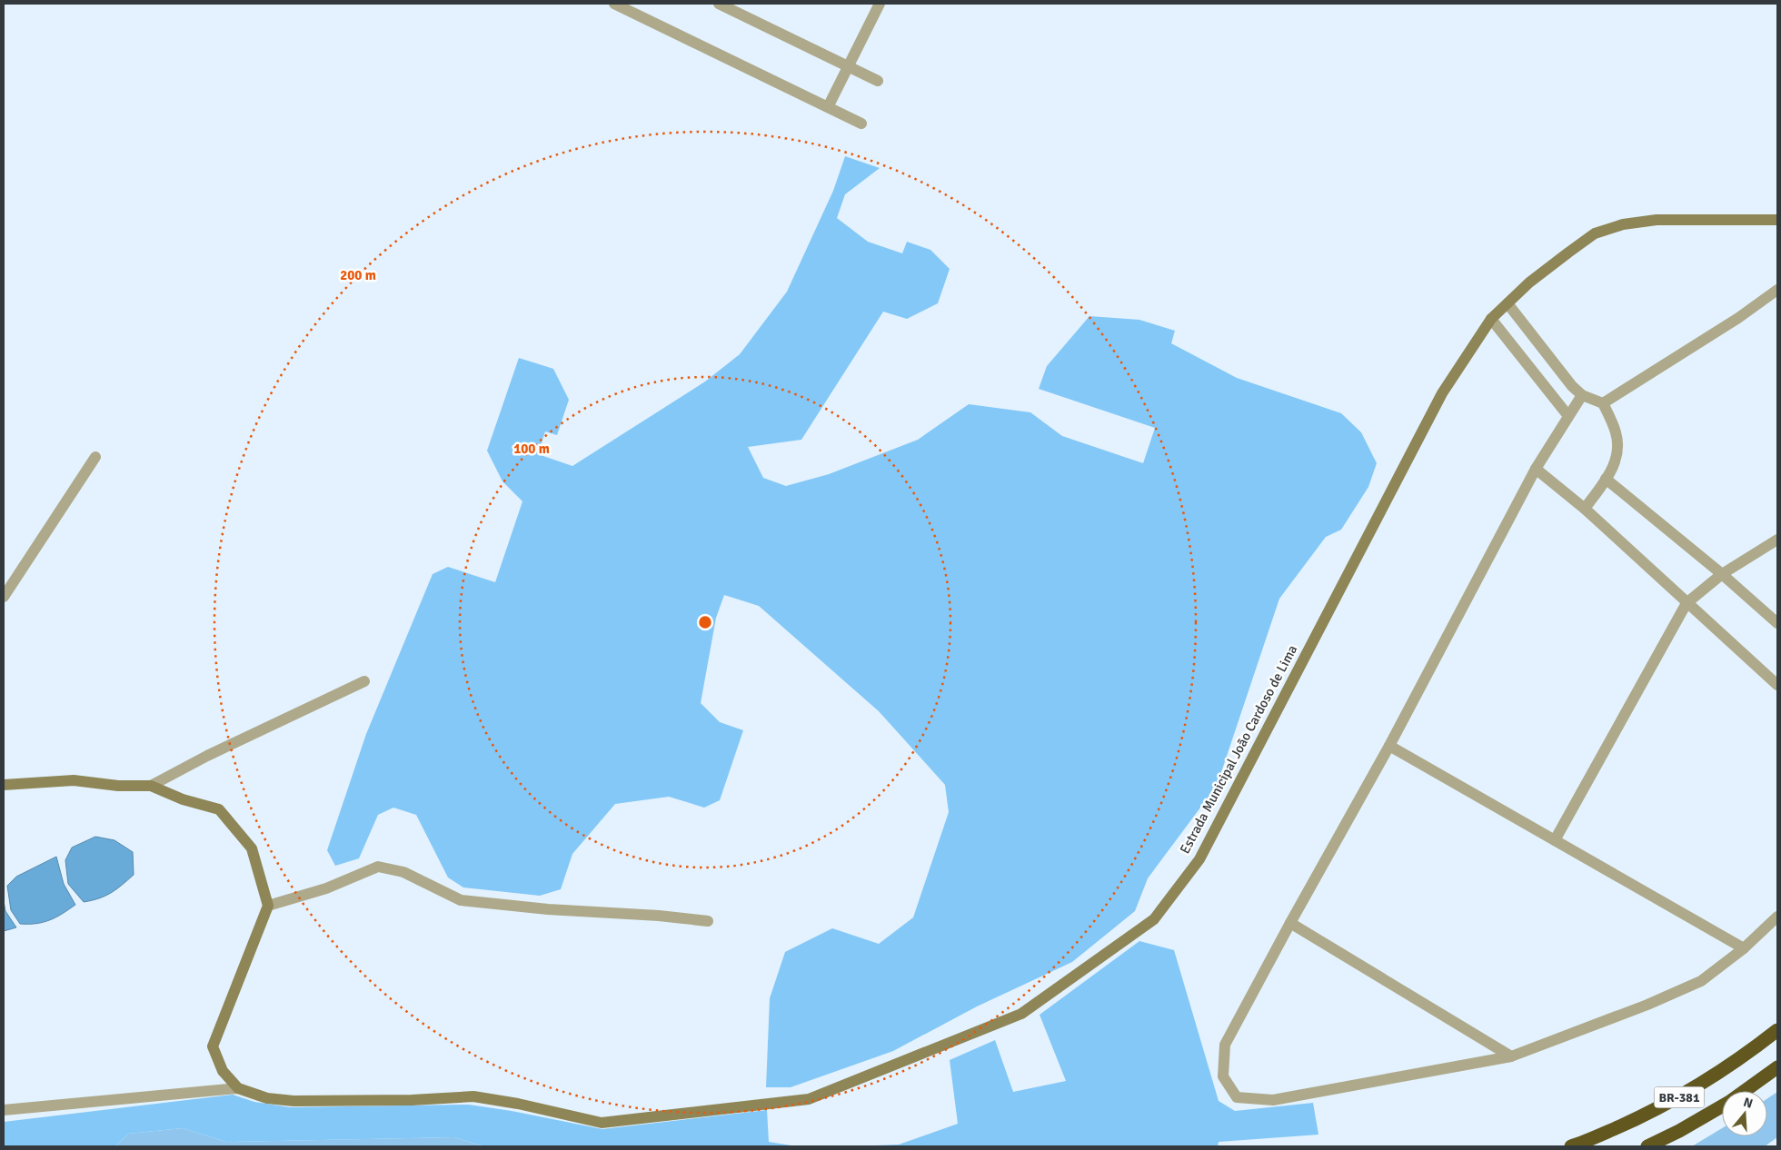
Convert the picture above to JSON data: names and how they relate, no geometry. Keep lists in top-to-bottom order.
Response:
{
  "streets": {
    "highway": ["BR-381"],
    "street": ["Estrada Municipal João Cardoso de Lima"]
  },
  "north": "top",
  "rings": ["200 m", "100 m"]
}
